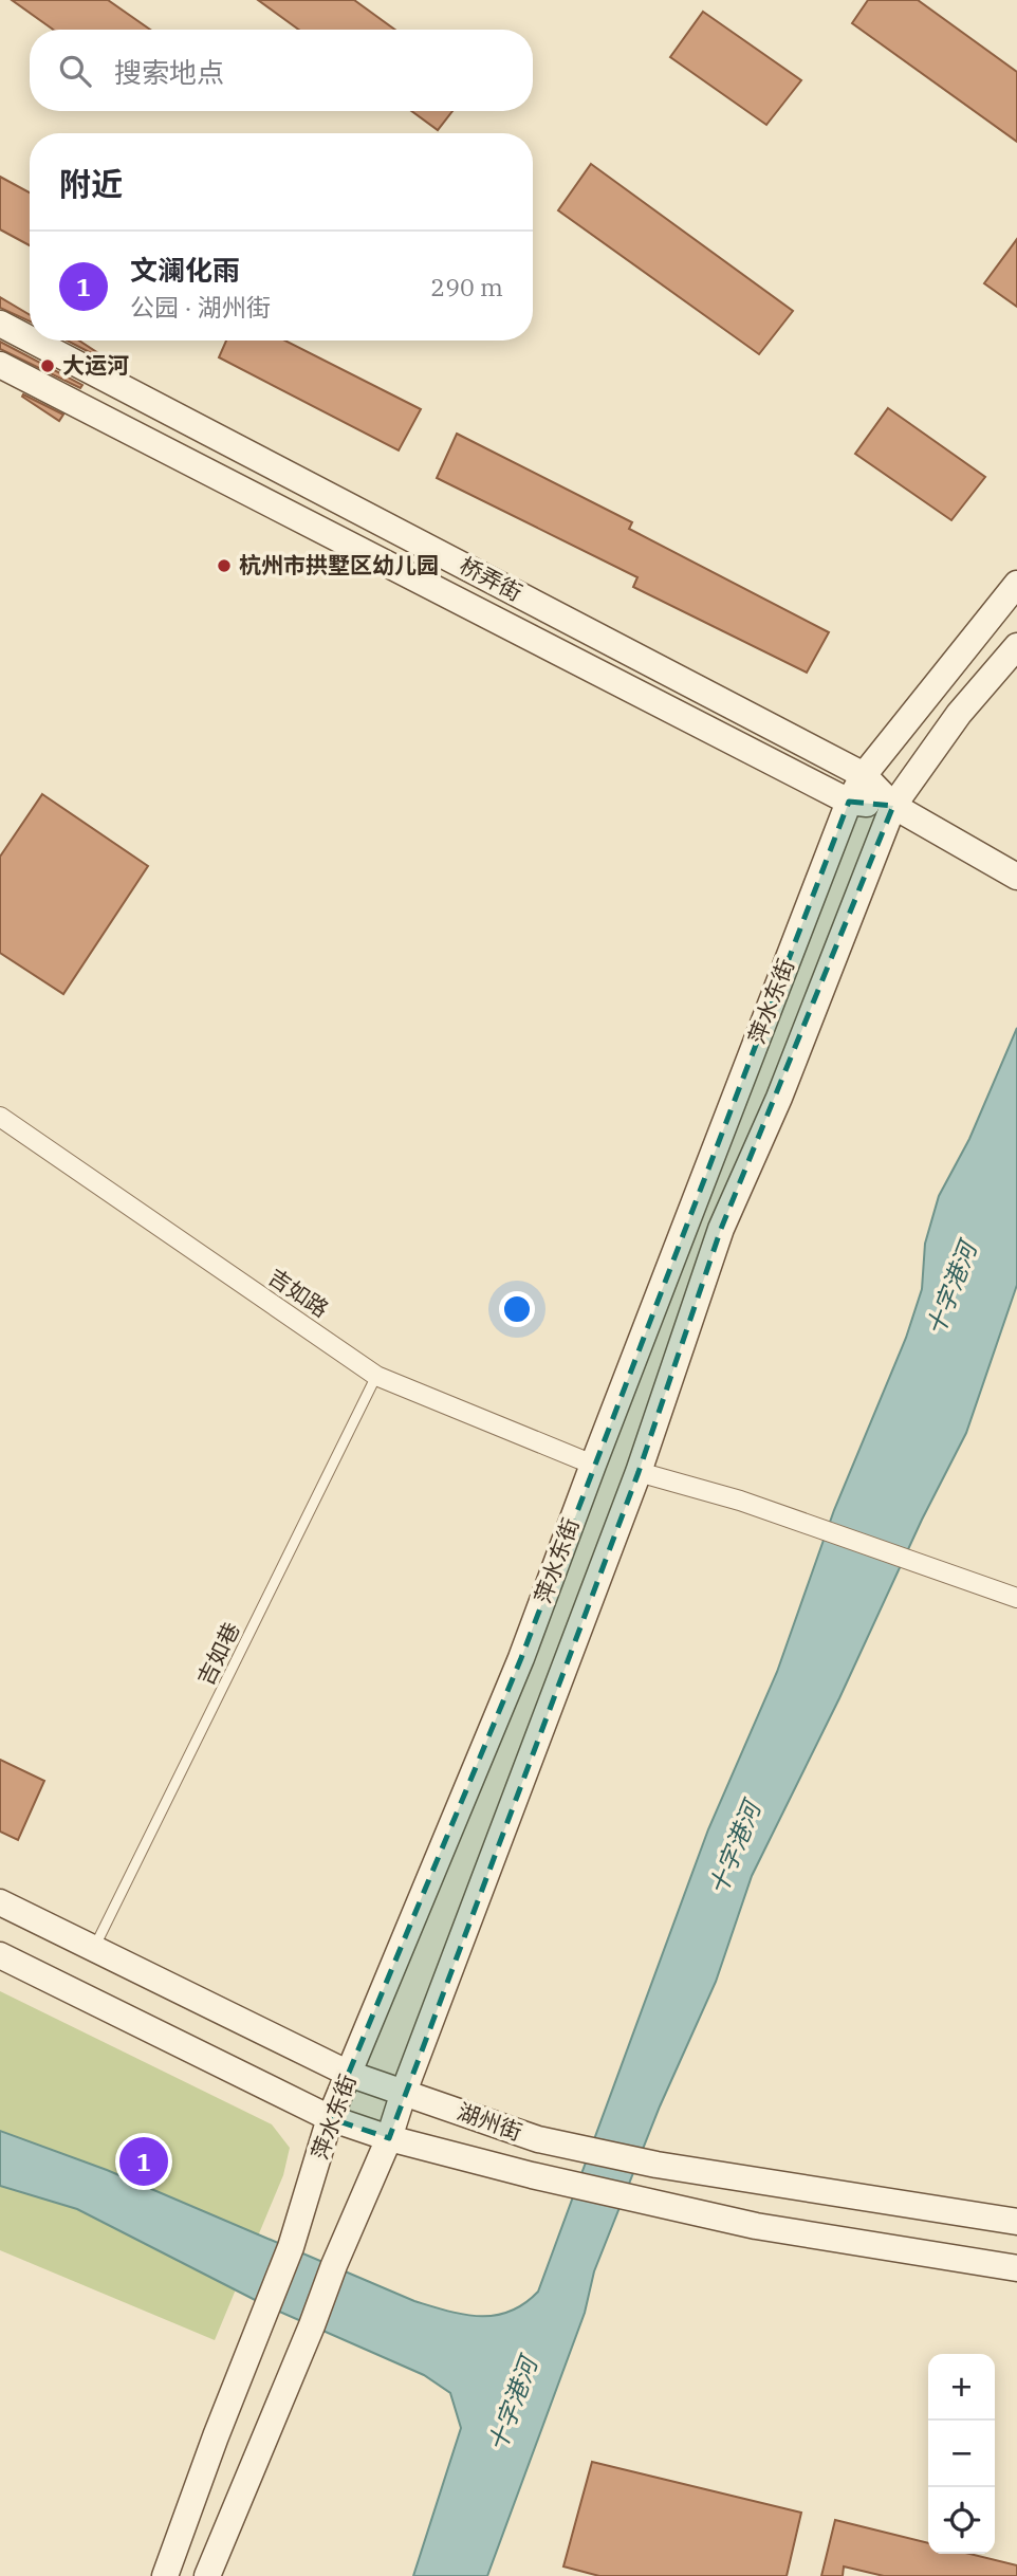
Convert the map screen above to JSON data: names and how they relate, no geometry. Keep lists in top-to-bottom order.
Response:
{
  "streets": {
    "main road": ["桥弄街", "萍水东街", "湖州街"],
    "street": ["吉如路"],
    "lane": ["吉如巷"]
  },
  "crossings": [
    ["桥弄街", "萍水东街"],
    ["萍水东街", "吉如路"],
    ["萍水东街", "湖州街"],
    ["吉如路", "吉如巷"],
    ["吉如巷", "湖州街"]
  ],
  "water": ["十字港河"],
  "places": ["大运河", "杭州市拱墅区幼儿园"],
  "page": {
    "search": "搜索地点",
    "heading": "附近",
    "list": [
      {
        "mark": "1",
        "name": "文澜化雨",
        "note": "公园 · 湖州街",
        "value": "290 m"
      }
    ],
    "pins": "1",
    "map_buttons": ["+", "−"]
  }
}
